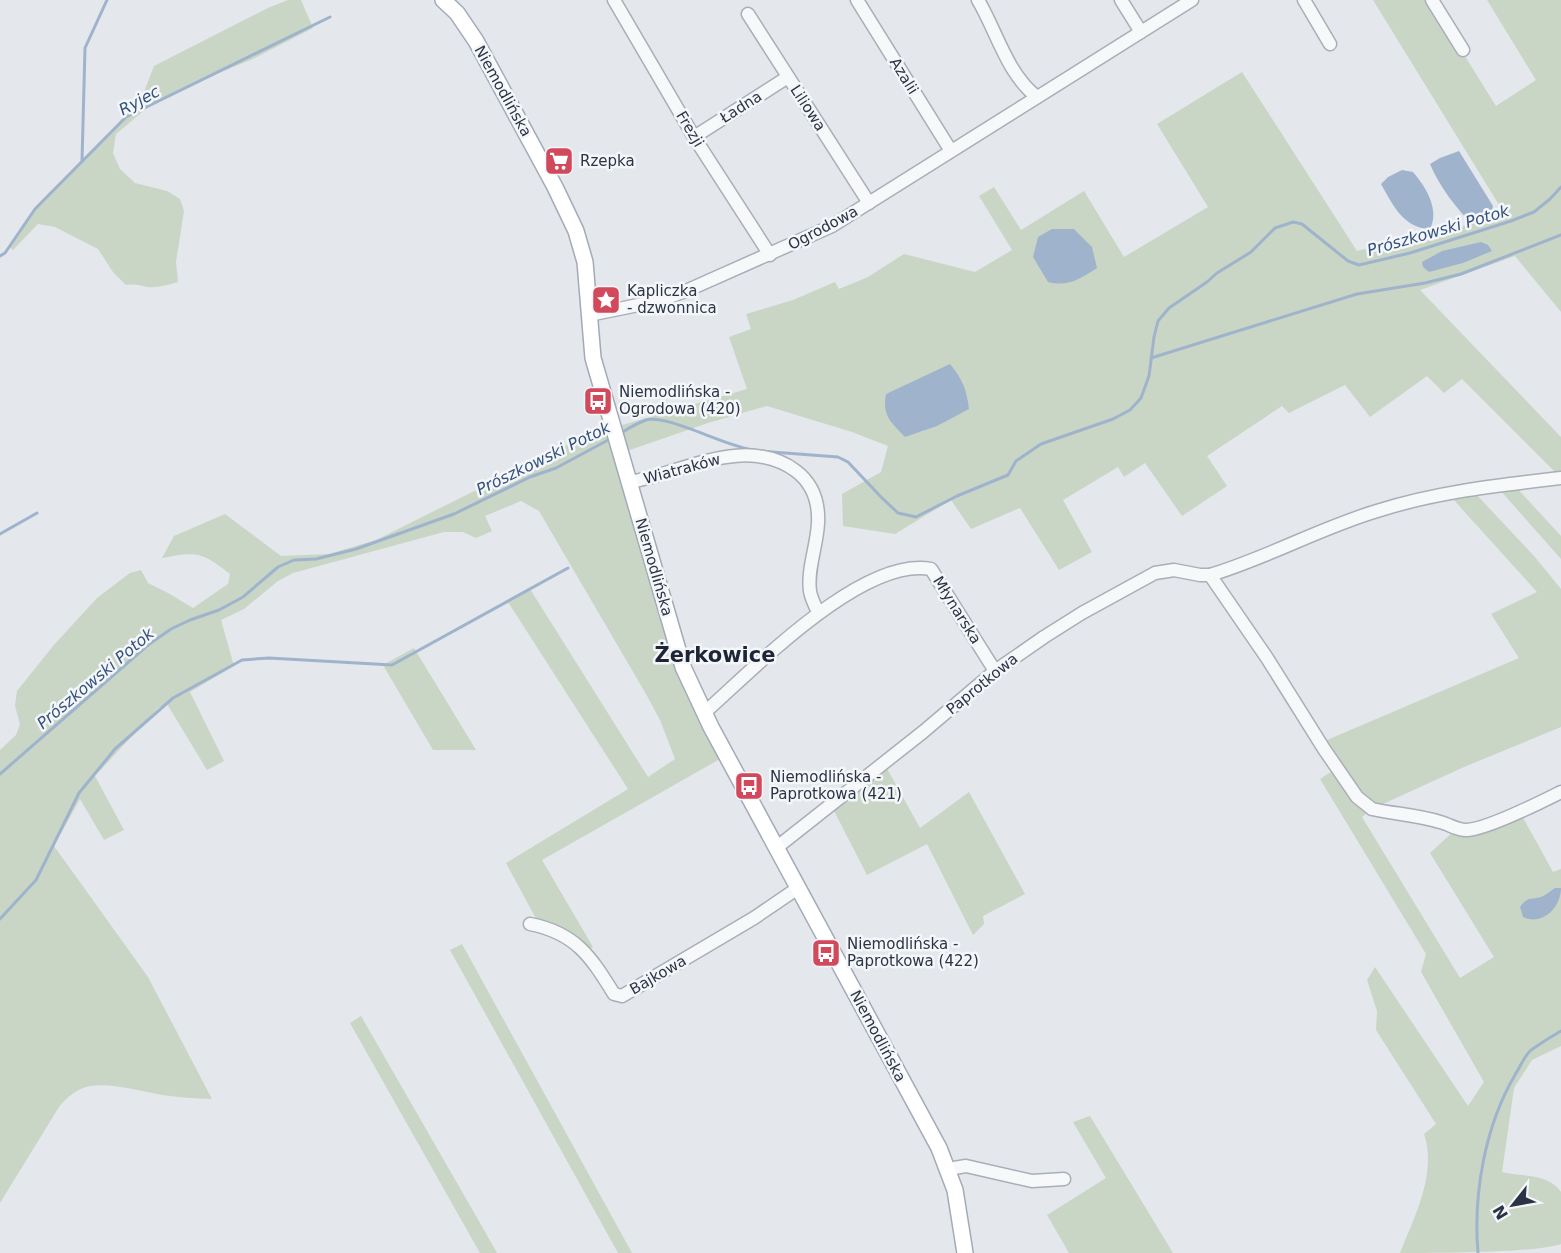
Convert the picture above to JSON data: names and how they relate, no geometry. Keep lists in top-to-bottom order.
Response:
{
  "streets": {
    "main road": ["Niemodlińska"],
    "street": [
      "Azalii",
      "Ładna",
      "Liliowa",
      "Frezji",
      "Ogrodowa",
      "Wiatraków",
      "Młynarska",
      "Paprotkowa",
      "Bajkowa"
    ]
  },
  "crossings": [
    ["Azalii", "Ogrodowa"],
    ["Niemodlińska", "Ogrodowa"],
    ["Niemodlińska", "Wiatraków"],
    ["Niemodlińska", "Młynarska"],
    ["Niemodlińska", "Paprotkowa"],
    ["Niemodlińska", "Bajkowa"],
    ["Ładna", "Liliowa"],
    ["Ładna", "Frezji"],
    ["Liliowa", "Ogrodowa"],
    ["Frezji", "Ogrodowa"],
    ["Wiatraków", "Młynarska"],
    ["Młynarska", "Paprotkowa"]
  ],
  "districts": ["Żerkowice"],
  "water": ["Ryjec", "Prószkowski Potok"],
  "places": {
    "supermarket": ["Rzepka"],
    "place": ["Kapliczka - dzwonnica"],
    "bus stop": ["Niemodlińska - Ogrodowa (420)", "Niemodlińska - Paprotkowa (421)", "Niemodlińska - Paprotkowa (422)"]
  },
  "north": "bottom left"
}
